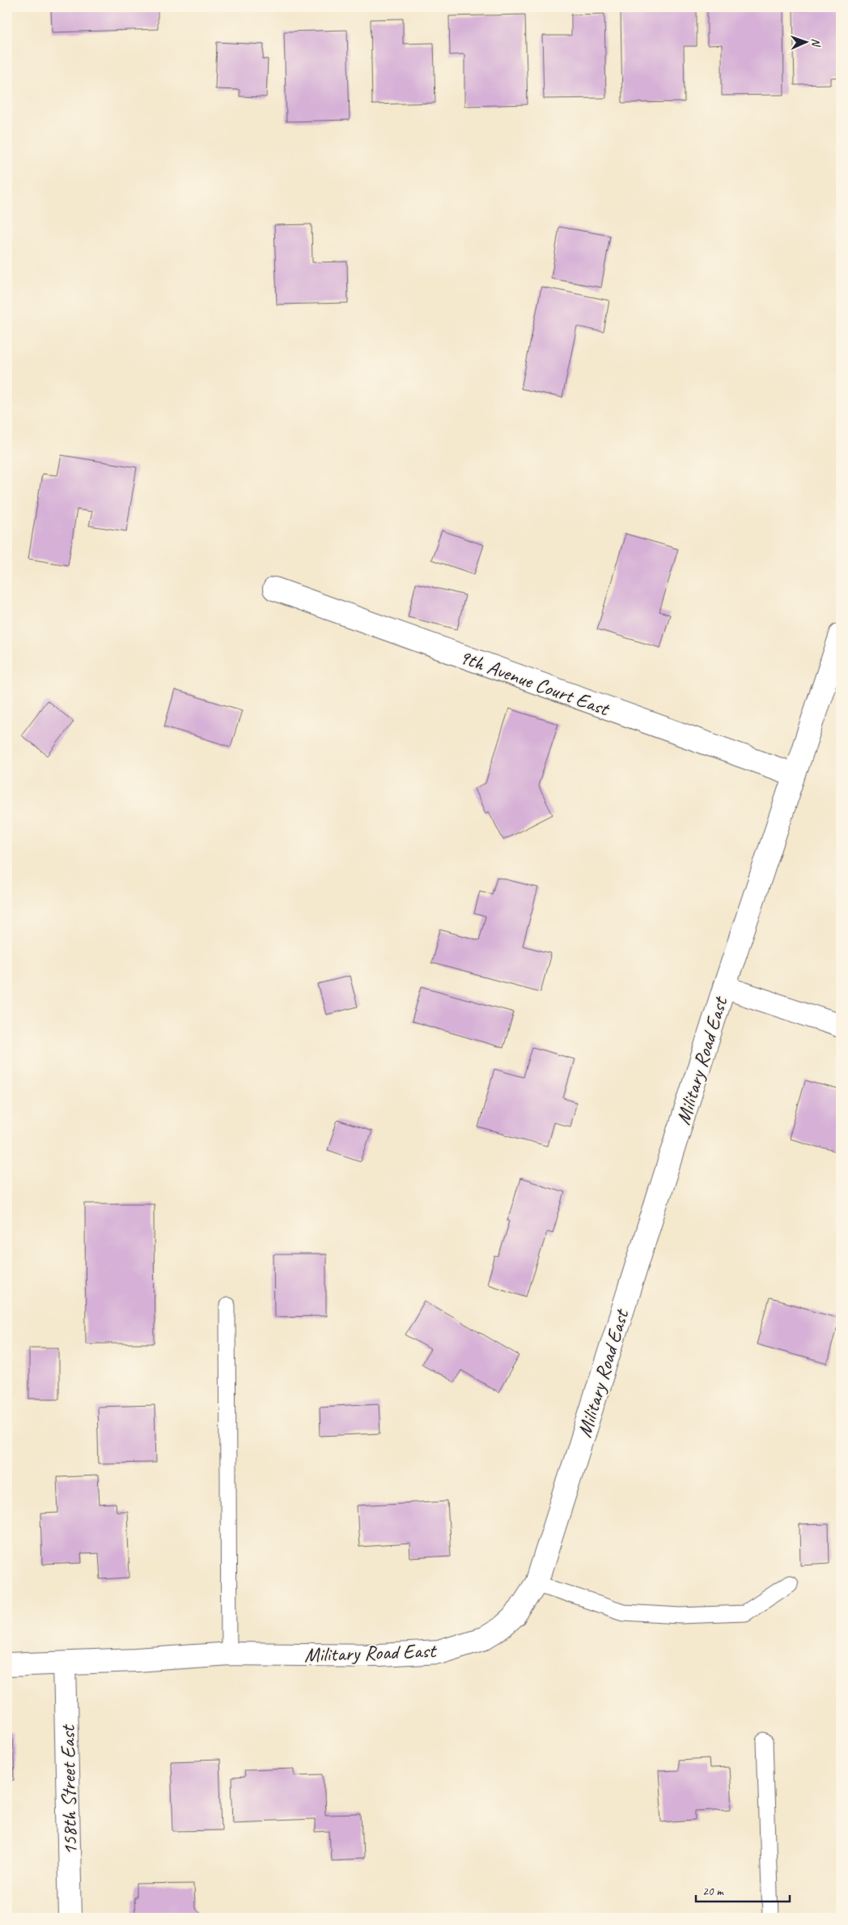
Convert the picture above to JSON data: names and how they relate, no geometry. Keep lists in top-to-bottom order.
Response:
{
  "streets": {
    "street": ["9th Avenue Court East", "Military Road East", "158th Street East"]
  },
  "crossings": [
    ["9th Avenue Court East", "Military Road East"],
    ["Military Road East", "158th Street East"]
  ],
  "scale_bar": "20 m",
  "north": "right"
}
